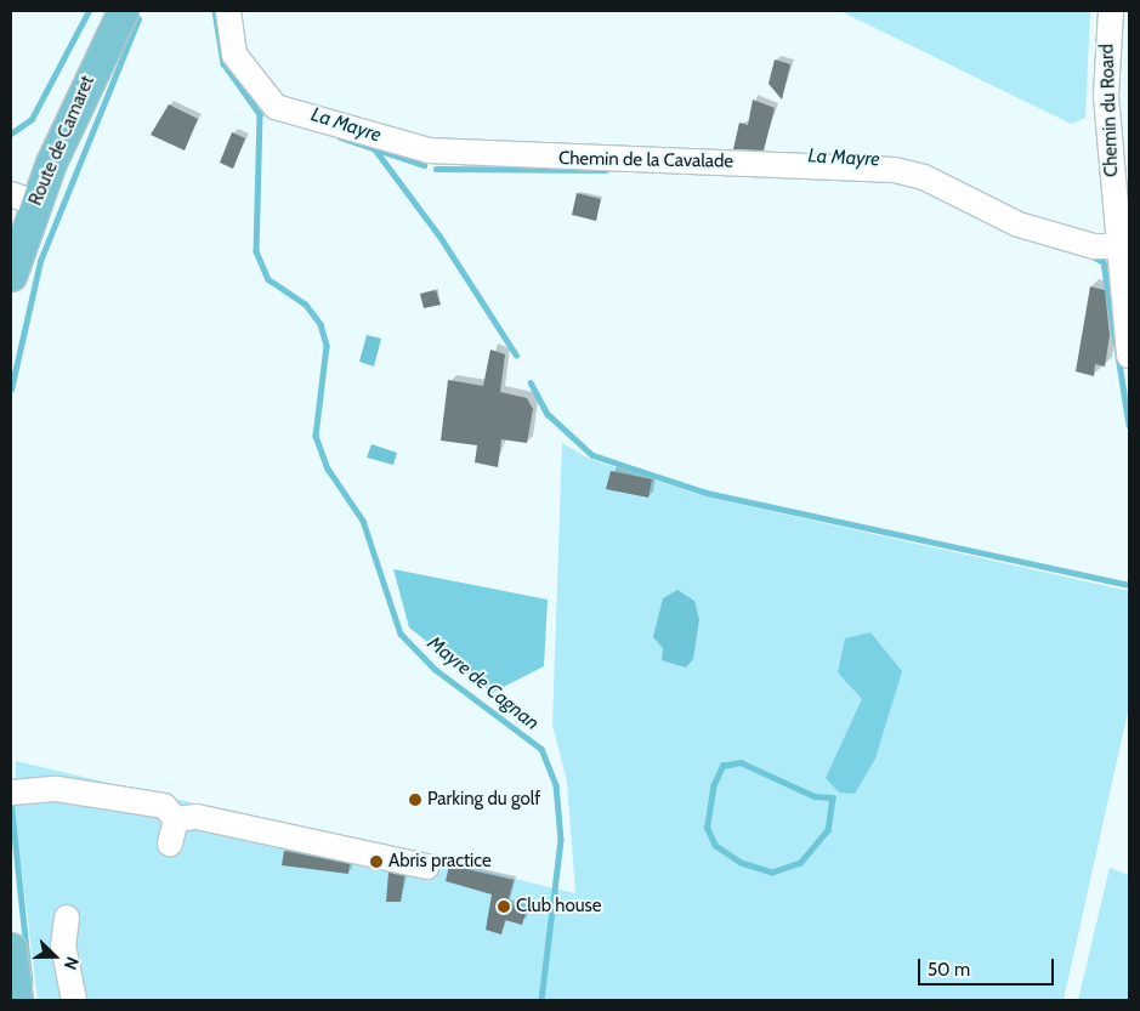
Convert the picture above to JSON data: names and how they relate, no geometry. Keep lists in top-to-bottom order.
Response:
{
  "streets": {
    "main road": ["Route de Camaret"],
    "street": ["Chemin du Roard", "Chemin de la Cavalade"]
  },
  "crossings": [
    ["Chemin du Roard", "Chemin de la Cavalade"]
  ],
  "water": ["La Mayre", "Mayre de Cagnan"],
  "places": ["Parking du golf", "Abris practice", "Club house"],
  "scale_bar": "50 m",
  "north": "right"
}
